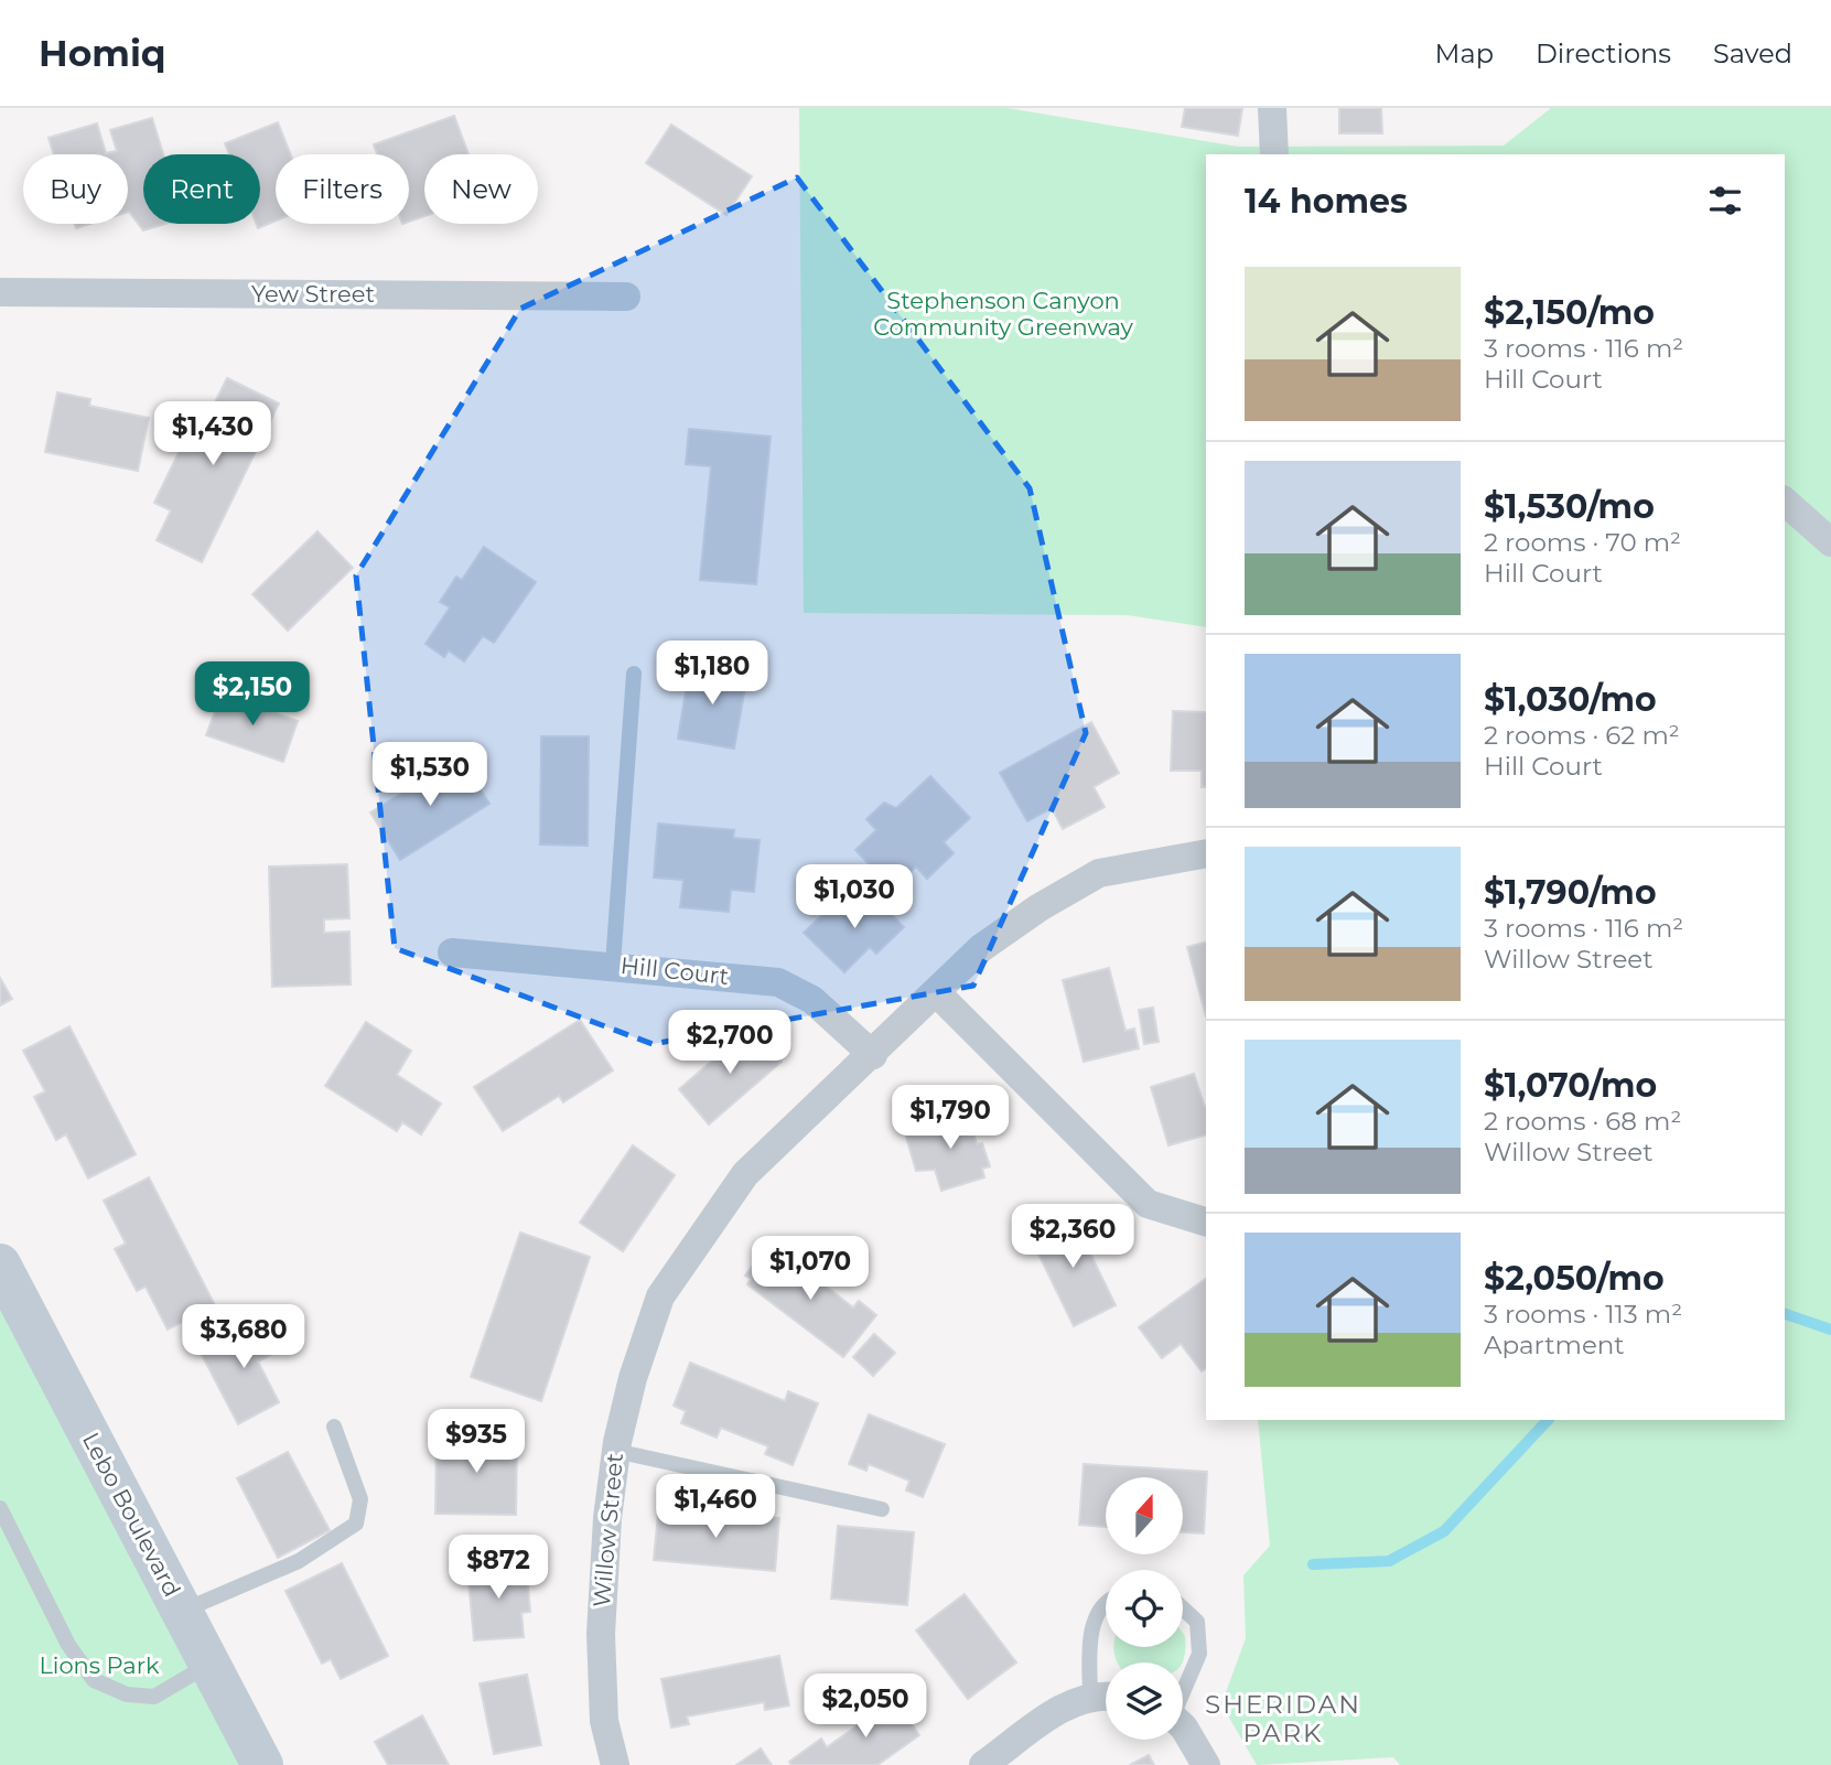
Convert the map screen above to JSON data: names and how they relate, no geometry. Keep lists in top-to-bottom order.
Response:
{
  "streets": {
    "main road": ["Lebo Boulevard"],
    "street": ["Yew Street", "Hill Court", "Willow Street"]
  },
  "crossings": [
    ["Hill Court", "Willow Street"]
  ],
  "districts": ["SHERIDAN PARK"],
  "parks": ["Stephenson Canyon Community Greenway", "Lions Park"],
  "north": "top",
  "page": {
    "header": "Homiq",
    "nav": ["Map", "Directions", "Saved"],
    "chip": [
      "Buy",
      "Rent",
      "Filters",
      "New"
    ],
    "heading": "14 homes",
    "list": [
      {
        "name": "$2,150/mo",
        "note": "3 rooms · 116 m² · Hill Court"
      },
      {
        "name": "$1,530/mo",
        "note": "2 rooms · 70 m² · Hill Court"
      },
      {
        "name": "$1,030/mo",
        "note": "2 rooms · 62 m² · Hill Court"
      },
      {
        "name": "$1,790/mo",
        "note": "3 rooms · 116 m² · Willow Street"
      },
      {
        "name": "$1,070/mo",
        "note": "2 rooms · 68 m² · Willow Street"
      },
      {
        "name": "$2,050/mo",
        "note": "3 rooms · 113 m² · Apartment"
      }
    ],
    "price": [
      "$1,430",
      "$1,180",
      "$2,150",
      "$1,530",
      "$1,030",
      "$2,700",
      "$1,790",
      "$2,360",
      "$1,070",
      "$3,680",
      "$935",
      "$1,460",
      "$872",
      "$2,050"
    ]
  }
}
